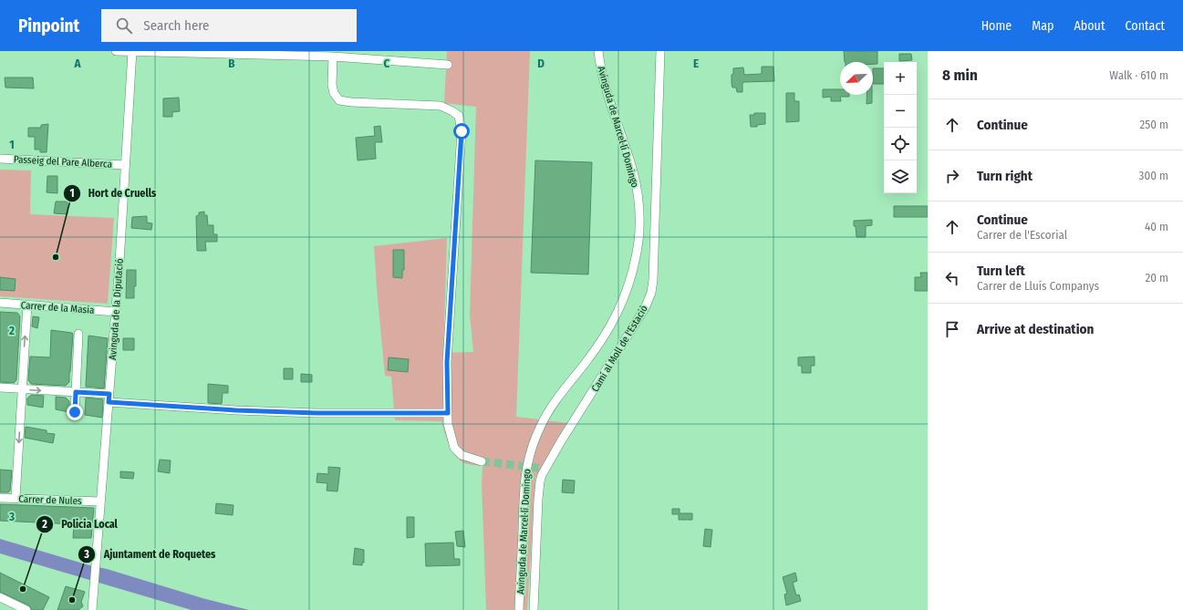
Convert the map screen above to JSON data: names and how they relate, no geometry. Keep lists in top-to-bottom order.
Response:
{
  "streets": {
    "street": [
      "Avinguda de Marcel·lí Domingo",
      "Passeig del Pare Alberca",
      "Carrer de la Masia",
      "Avinguda de la Diputació",
      "Camí al Moll de l'Estació",
      "Carrer de Nules"
    ]
  },
  "crossings": [
    ["Passeig del Pare Alberca", "Avinguda de la Diputació"],
    ["Carrer de la Masia", "Avinguda de la Diputació"],
    ["Avinguda de la Diputació", "Carrer de Nules"]
  ],
  "places": ["Hort de Cruells", "Policia Local", "Ajuntament de Roquetes"],
  "north": "bottom left",
  "page": {
    "header": "Pinpoint",
    "search": "Search here",
    "nav": [
      "Home",
      "Map",
      "About",
      "Contact"
    ],
    "heading": ["8 min", "Walk · 610 m"],
    "map_buttons": ["+", "−"],
    "list": [
      ["Continue", "250 m"],
      ["Turn right", "300 m"],
      ["Continue", "Carrer de l'Escorial", "40 m"],
      ["Turn left", "Carrer de Lluís Companys", "20 m"],
      "Arrive at destination"
    ]
  },
  "grid": {
    "columns": [
      "A",
      "B",
      "C",
      "D",
      "E"
    ],
    "rows": ["1", "2", "3"]
  }
}
